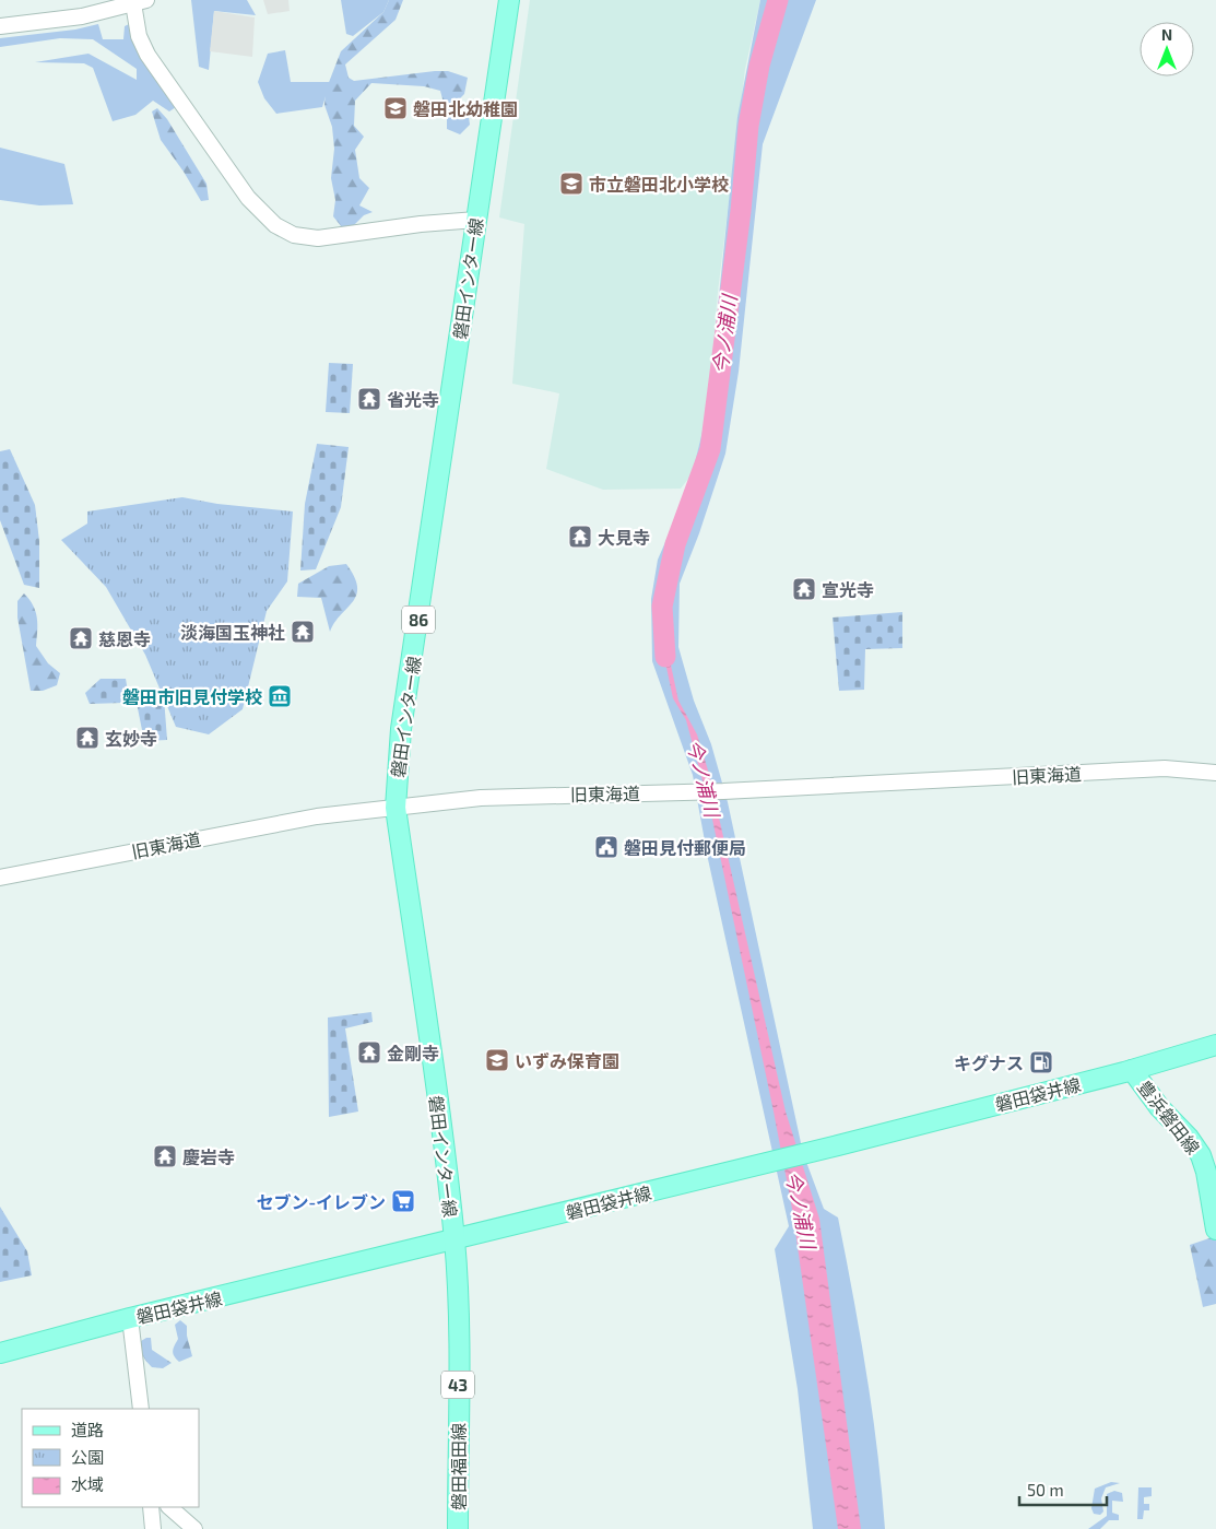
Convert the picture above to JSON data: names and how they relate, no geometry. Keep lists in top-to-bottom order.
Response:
{
  "streets": {
    "main road": [
      "磐田インター線",
      "86",
      "磐田袋井線",
      "豊浜磐田線",
      "43",
      "磐田福田線"
    ],
    "street": ["旧東海道"]
  },
  "crossings": [
    ["磐田インター線", "旧東海道"],
    ["磐田インター線", "磐田袋井線"],
    ["磐田インター線", "磐田福田線"],
    ["磐田袋井線", "豊浜磐田線"],
    ["磐田袋井線", "磐田福田線"]
  ],
  "water": ["今ノ浦川"],
  "places": {
    "school or university": ["磐田北幼稚園", "市立磐田北小学校", "いずみ保育園"],
    "temple": [
      "省光寺",
      "大見寺",
      "宣光寺",
      "淡海国玉神社",
      "慈恩寺",
      "玄妙寺",
      "金剛寺",
      "慶岩寺"
    ],
    "museum": ["磐田市旧見付学校"],
    "public building": ["磐田見付郵便局"],
    "fuel station": ["キグナス"],
    "supermarket": ["セブン-イレブン"]
  },
  "legend": ["道路", "公園", "水域"],
  "scale_bar": "50 m",
  "north": "top"
}
